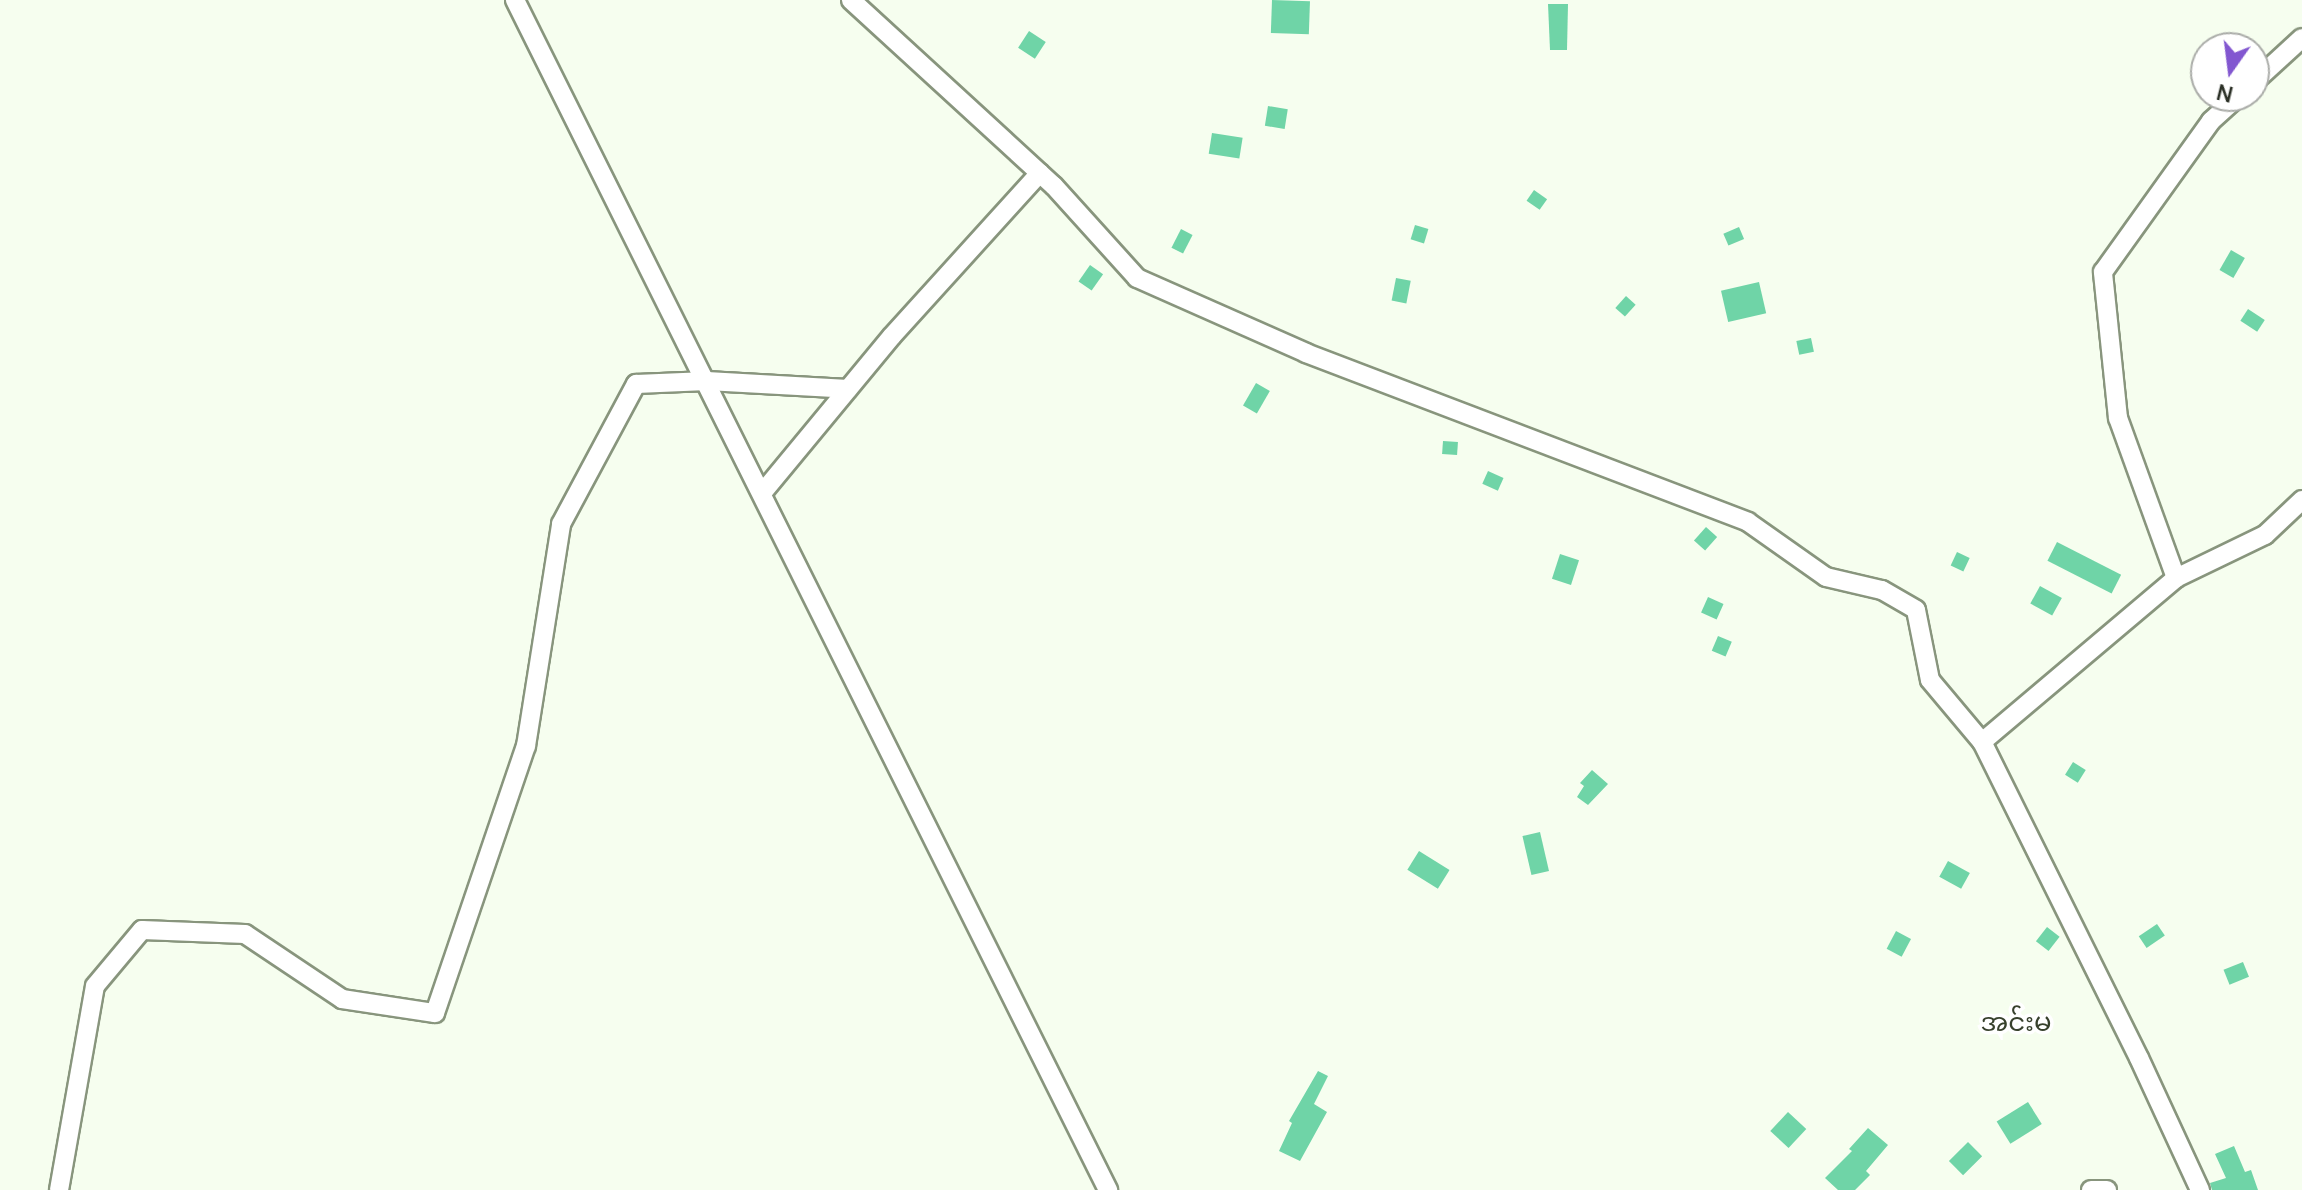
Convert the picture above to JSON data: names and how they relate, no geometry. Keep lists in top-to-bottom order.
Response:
{
  "districts": ["အင်းမ"],
  "north": "bottom"
}
